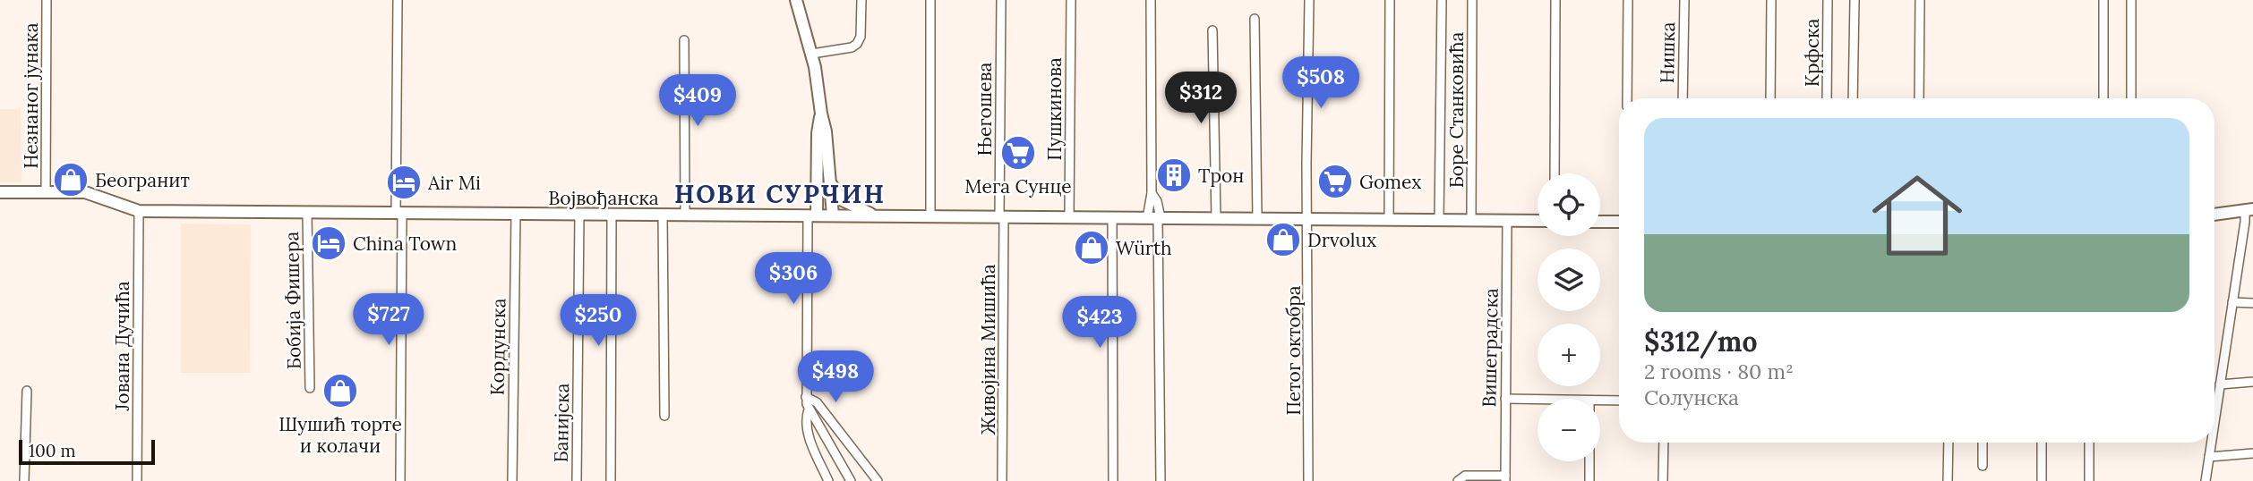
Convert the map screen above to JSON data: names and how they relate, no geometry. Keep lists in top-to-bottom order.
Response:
{
  "streets": {
    "main road": ["Војвођанска"],
    "street": [
      "Нишка",
      "Крфска",
      "Незнаног јунака",
      "Његошева",
      "Пушкинова",
      "Боре Станковића",
      "Бобија Фишера",
      "Јована Дучића",
      "Кордунска",
      "Вишеградска",
      "Живојина Мишића",
      "Петог октобра",
      "Банијска"
    ]
  },
  "crossings": [
    ["Незнаног јунака", "Војвођанска"],
    ["Његошева", "Војвођанска"],
    ["Његошева", "Живојина Мишића"],
    ["Пушкинова", "Војвођанска"],
    ["Боре Станковића", "Војвођанска"],
    ["Војвођанска", "Бобија Фишера"],
    ["Војвођанска", "Јована Дучића"],
    ["Војвођанска", "Кордунска"],
    ["Војвођанска", "Вишеградска"],
    ["Војвођанска", "Живојина Мишића"],
    ["Војвођанска", "Петог октобра"],
    ["Војвођанска", "Банијска"]
  ],
  "districts": ["НОВИ СУРЧИН"],
  "places": {
    "supermarket": ["Мега Сунце", "Gomex"],
    "building": ["Трон"],
    "shop": [
      "Београнит",
      "Drvolux",
      "Würth",
      "Шушић торте и колачи"
    ],
    "hotel": ["Air Mi", "China Town"]
  },
  "scale_bar": "100 m",
  "page": {
    "price": [
      "$508",
      "$312",
      "$409",
      "$306",
      "$727",
      "$250",
      "$423",
      "$498"
    ],
    "list": [
      {
        "name": "$312/mo",
        "note": "2 rooms · 80 m² · Солунска"
      }
    ],
    "map_buttons": ["+", "−"],
    "scale": "100 m"
  }
}
